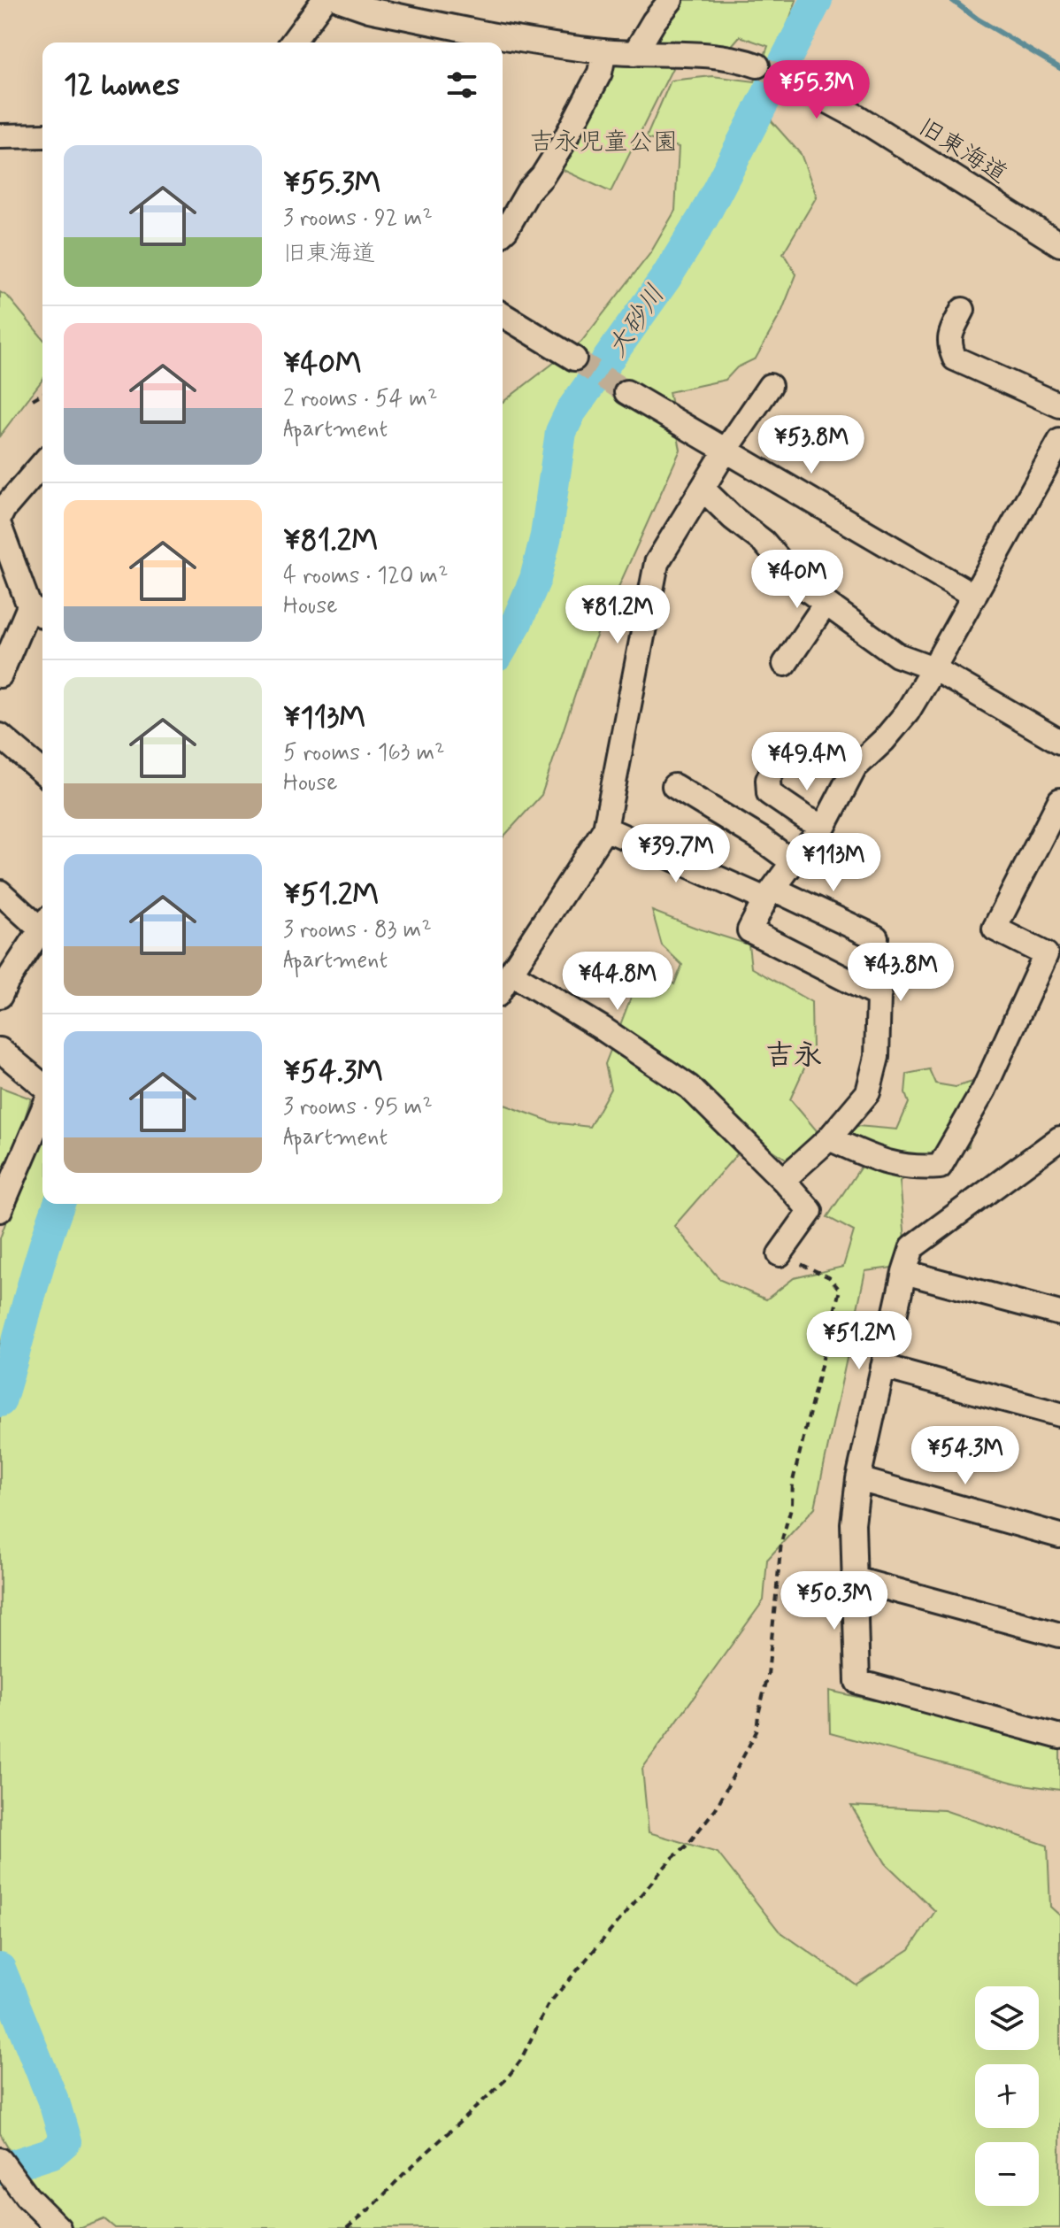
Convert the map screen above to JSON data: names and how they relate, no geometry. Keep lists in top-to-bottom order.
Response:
{
  "streets": {
    "street": ["旧東海道"]
  },
  "districts": ["吉永"],
  "water": ["大砂川"],
  "parks": ["吉永児童公園"],
  "page": {
    "heading": "12 homes",
    "price": [
      "¥55.3M",
      "¥53.8M",
      "¥40M",
      "¥81.2M",
      "¥49.4M",
      "¥39.7M",
      "¥113M",
      "¥43.8M",
      "¥44.8M",
      "¥51.2M",
      "¥54.3M",
      "¥50.3M"
    ],
    "list": [
      {
        "name": "¥55.3M",
        "note": "3 rooms · 92 m² · 旧東海道"
      },
      {
        "name": "¥40M",
        "note": "2 rooms · 54 m² · Apartment"
      },
      {
        "name": "¥81.2M",
        "note": "4 rooms · 120 m² · House"
      },
      {
        "name": "¥113M",
        "note": "5 rooms · 163 m² · House"
      },
      {
        "name": "¥51.2M",
        "note": "3 rooms · 83 m² · Apartment"
      },
      {
        "name": "¥54.3M",
        "note": "3 rooms · 95 m² · Apartment"
      }
    ],
    "map_buttons": ["+", "−"]
  }
}
